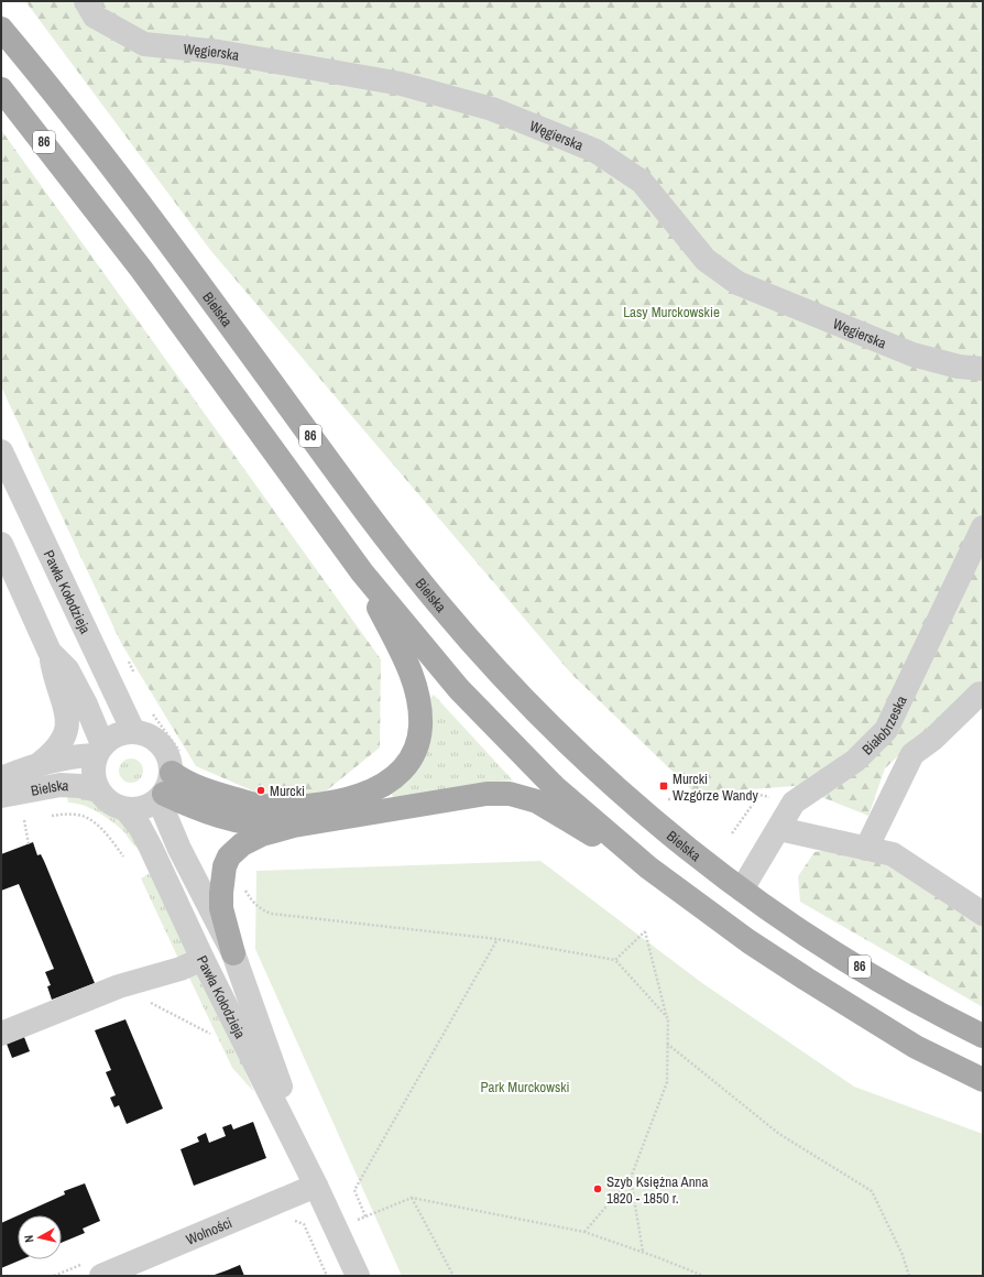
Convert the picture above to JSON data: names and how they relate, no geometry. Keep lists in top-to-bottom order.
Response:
{
  "streets": {
    "main road": ["86", "Bielska"],
    "street": [
      "Węgierska",
      "Pawła Kołodzieja",
      "Białobrzeska",
      "Wolności"
    ]
  },
  "crossings": [
    ["Bielska", "Pawła Kołodzieja"],
    ["Bielska", "Białobrzeska"],
    ["Pawła Kołodzieja", "Wolności"]
  ],
  "parks": ["Lasy Murckowskie", "Park Murckowski"],
  "places": {
    "transit": ["Murcki Wzgórze Wandy"],
    "other": ["Murcki", "Szyb Księżna Anna 1820 - 1850 r."]
  },
  "north": "left"
}
